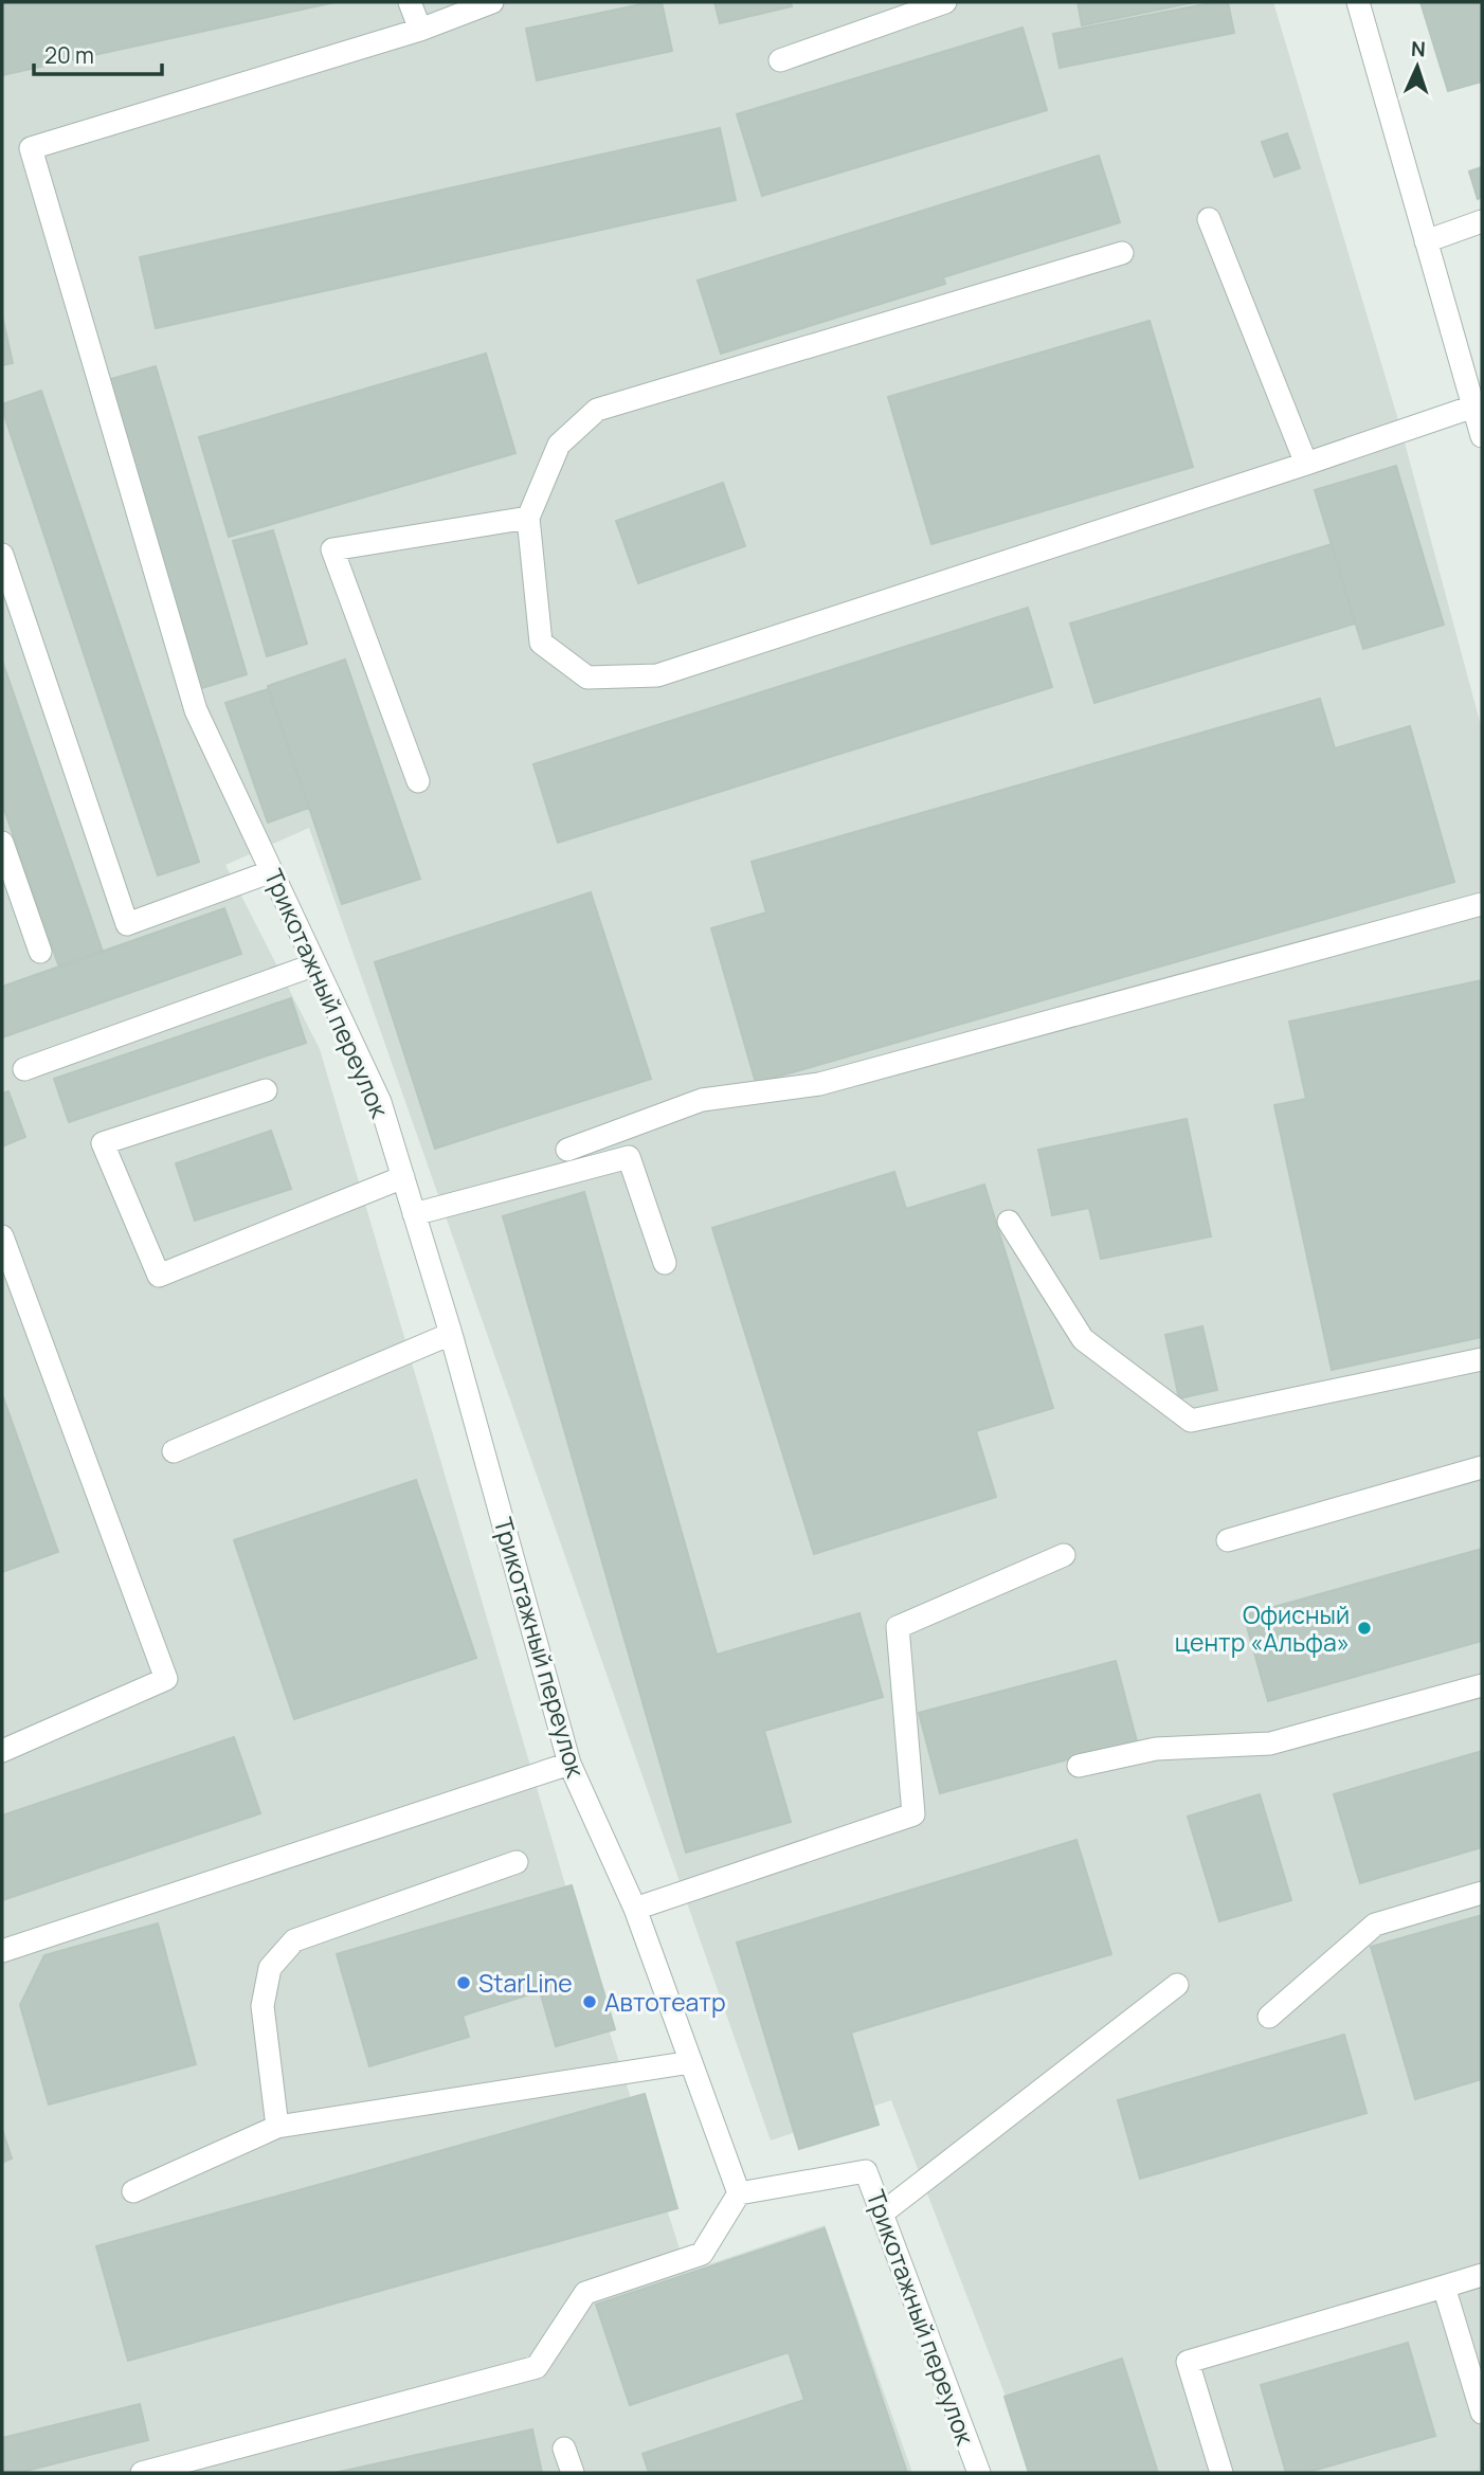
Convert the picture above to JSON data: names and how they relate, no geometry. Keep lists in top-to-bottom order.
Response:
{
  "streets": {
    "street": ["Трикотажный переулок"]
  },
  "places": ["Офисный центр «Альфа»", "StarLine", "Автотеатр"],
  "scale_bar": "20 m",
  "north": "top"
}
